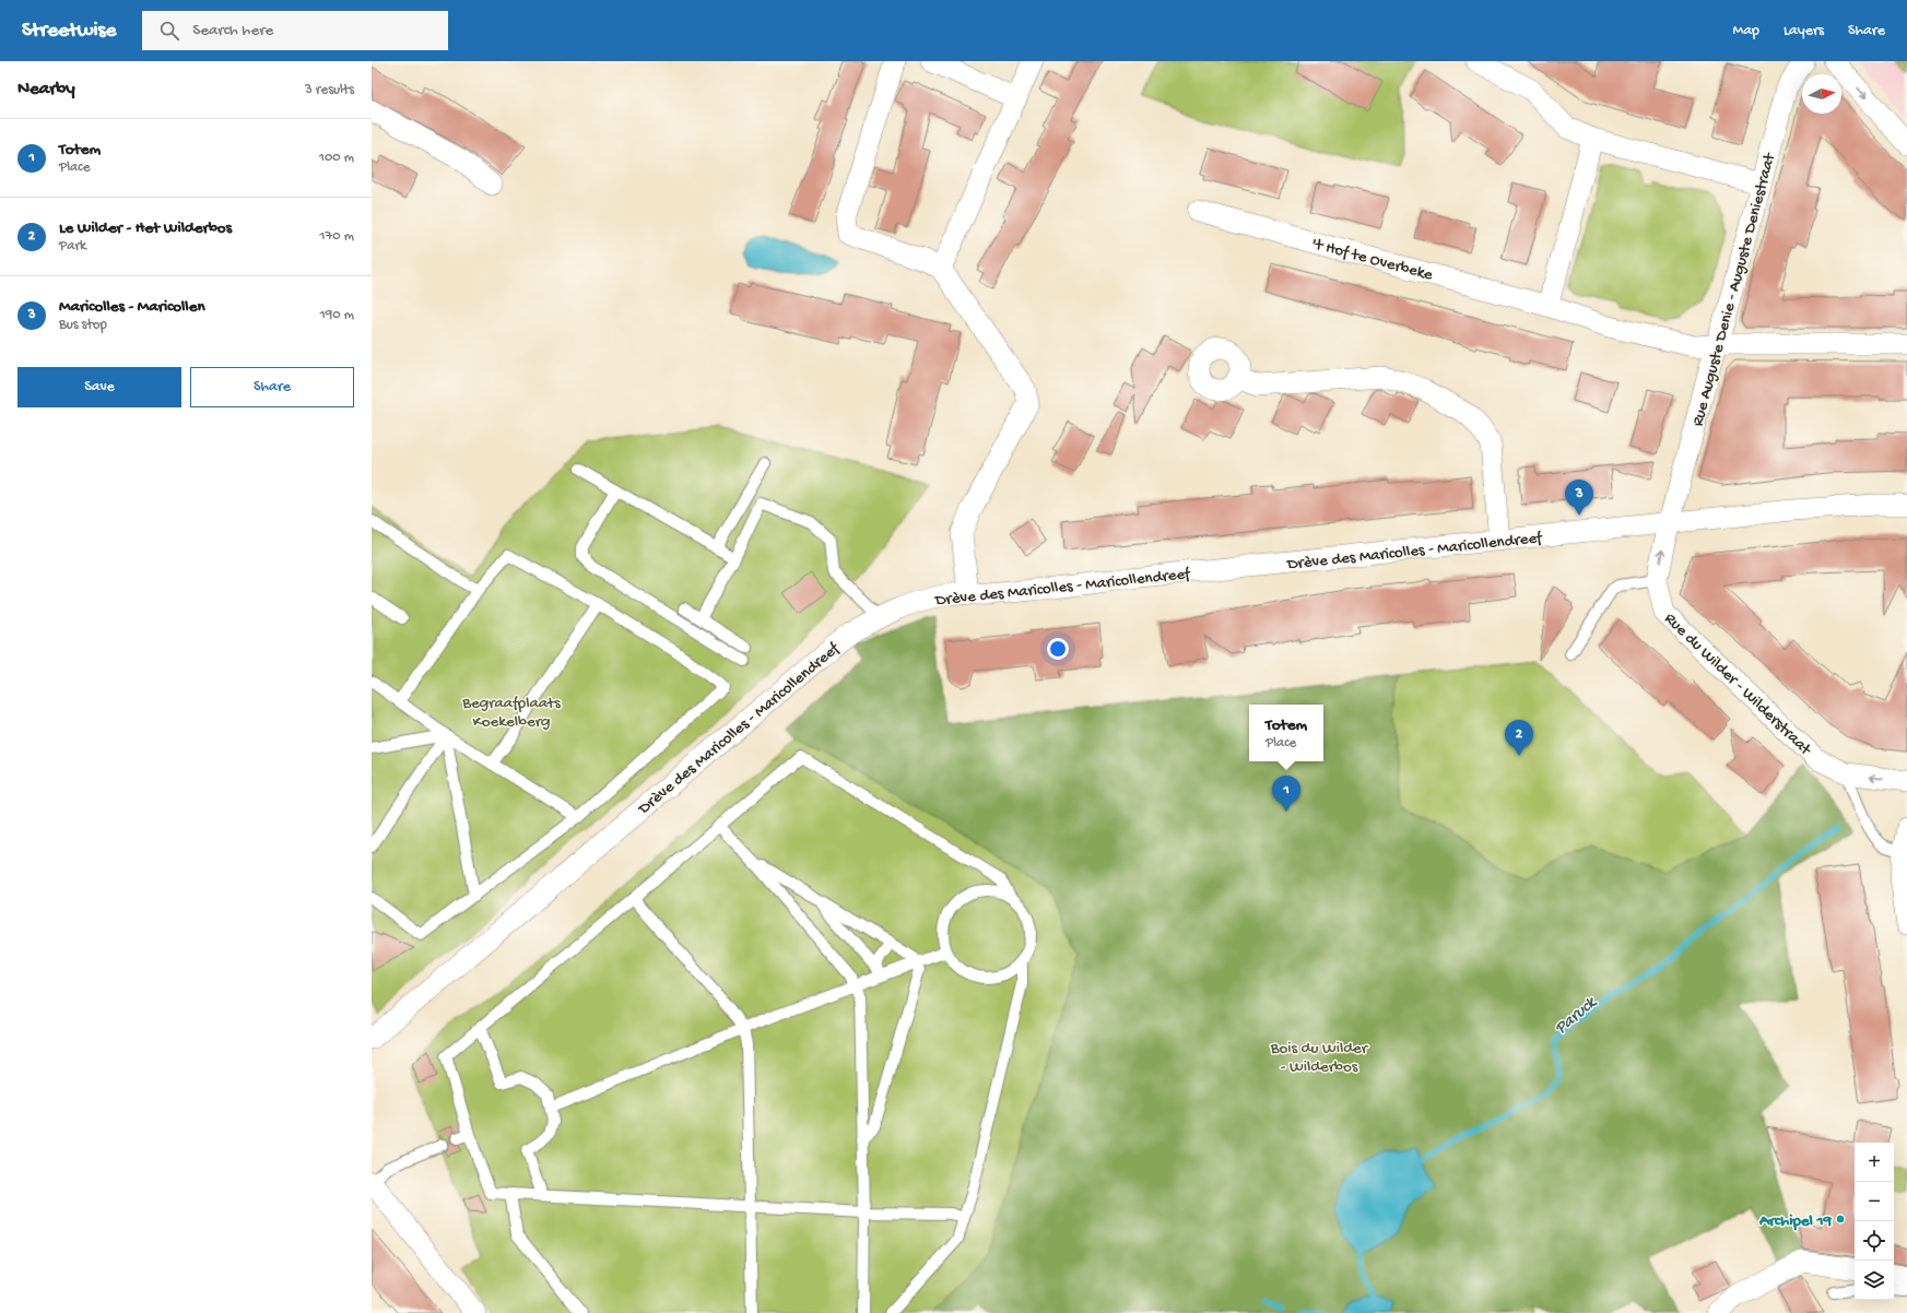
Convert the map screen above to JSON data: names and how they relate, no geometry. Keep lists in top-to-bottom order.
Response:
{
  "streets": {
    "street": [
      "'t Hof te Overbeke",
      "Rue Auguste Denie - Auguste Deniestraat",
      "Drève des Maricolles - Maricollendreef",
      "Rue du Wilder - Wilderstraat"
    ]
  },
  "crossings": [
    ["'t Hof te Overbeke", "Rue Auguste Denie - Auguste Deniestraat"],
    ["Rue Auguste Denie - Auguste Deniestraat", "Drève des Maricolles - Maricollendreef"],
    ["Rue Auguste Denie - Auguste Deniestraat", "Rue du Wilder - Wilderstraat"],
    ["Drève des Maricolles - Maricollendreef", "Rue du Wilder - Wilderstraat"]
  ],
  "water": ["Paruck"],
  "parks": ["Begraafplaats Koekelberg", "Bois du Wilder - Wilderbos"],
  "places": ["Archipel 19"],
  "north": "right",
  "page": {
    "header": "Streetwise",
    "search": "Search here",
    "nav": ["Map", "Layers", "Share"],
    "heading": ["Nearby", "3 results"],
    "list": [
      {
        "mark": "1",
        "name": "Totem",
        "note": "Place",
        "value": "100 m"
      },
      {
        "mark": "2",
        "name": "Le Wilder - Het Wilderbos",
        "note": "Park",
        "value": "170 m"
      },
      {
        "mark": "3",
        "name": "Maricolles - Maricollen",
        "note": "Bus stop",
        "value": "190 m"
      }
    ],
    "buttons": ["Save", "Share"],
    "pins": ["3", "2", "1"],
    "popup": ["Totem", "Place"],
    "map_buttons": ["+", "−"]
  }
}
